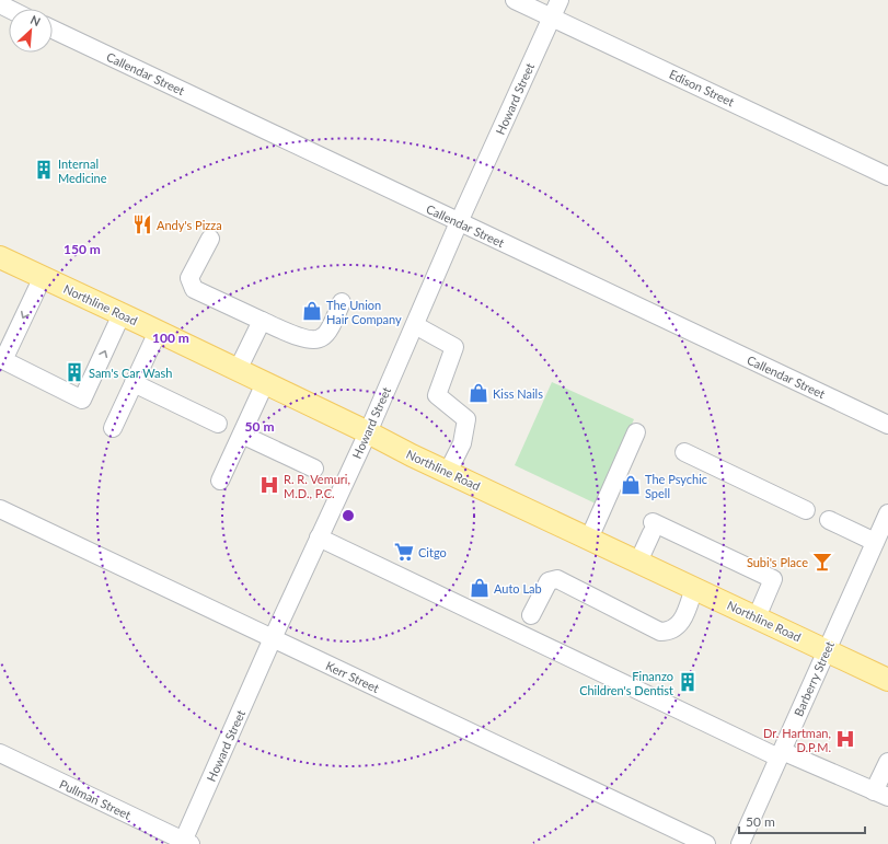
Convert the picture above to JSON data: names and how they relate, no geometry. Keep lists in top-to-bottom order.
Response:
{
  "streets": {
    "main road": ["Northline Road"],
    "street": [
      "Callendar Street",
      "Edison Street",
      "Howard Street",
      "Kerr Street",
      "Barberry Street",
      "Pullman Street"
    ]
  },
  "crossings": [
    ["Callendar Street", "Howard Street"],
    ["Edison Street", "Howard Street"],
    ["Howard Street", "Northline Road"],
    ["Howard Street", "Kerr Street"],
    ["Howard Street", "Pullman Street"],
    ["Northline Road", "Barberry Street"]
  ],
  "places": {
    "building": ["Internal Medicine", "Sam's Car Wash", "Finanzo Children's Dentist"],
    "restaurant": ["Andy's Pizza"],
    "shop": [
      "The Union Hair Company",
      "Kiss Nails",
      "The Psychic Spell",
      "Auto Lab"
    ],
    "hospital": ["R. R. Vemuri, M.D., P.C.", "Dr. Hartman, D.P.M."],
    "supermarket": ["Citgo"],
    "bar": ["Subi's Place"]
  },
  "scale_bar": "50 m",
  "north": "top right",
  "rings": ["150 m", "100 m", "50 m"]
}
